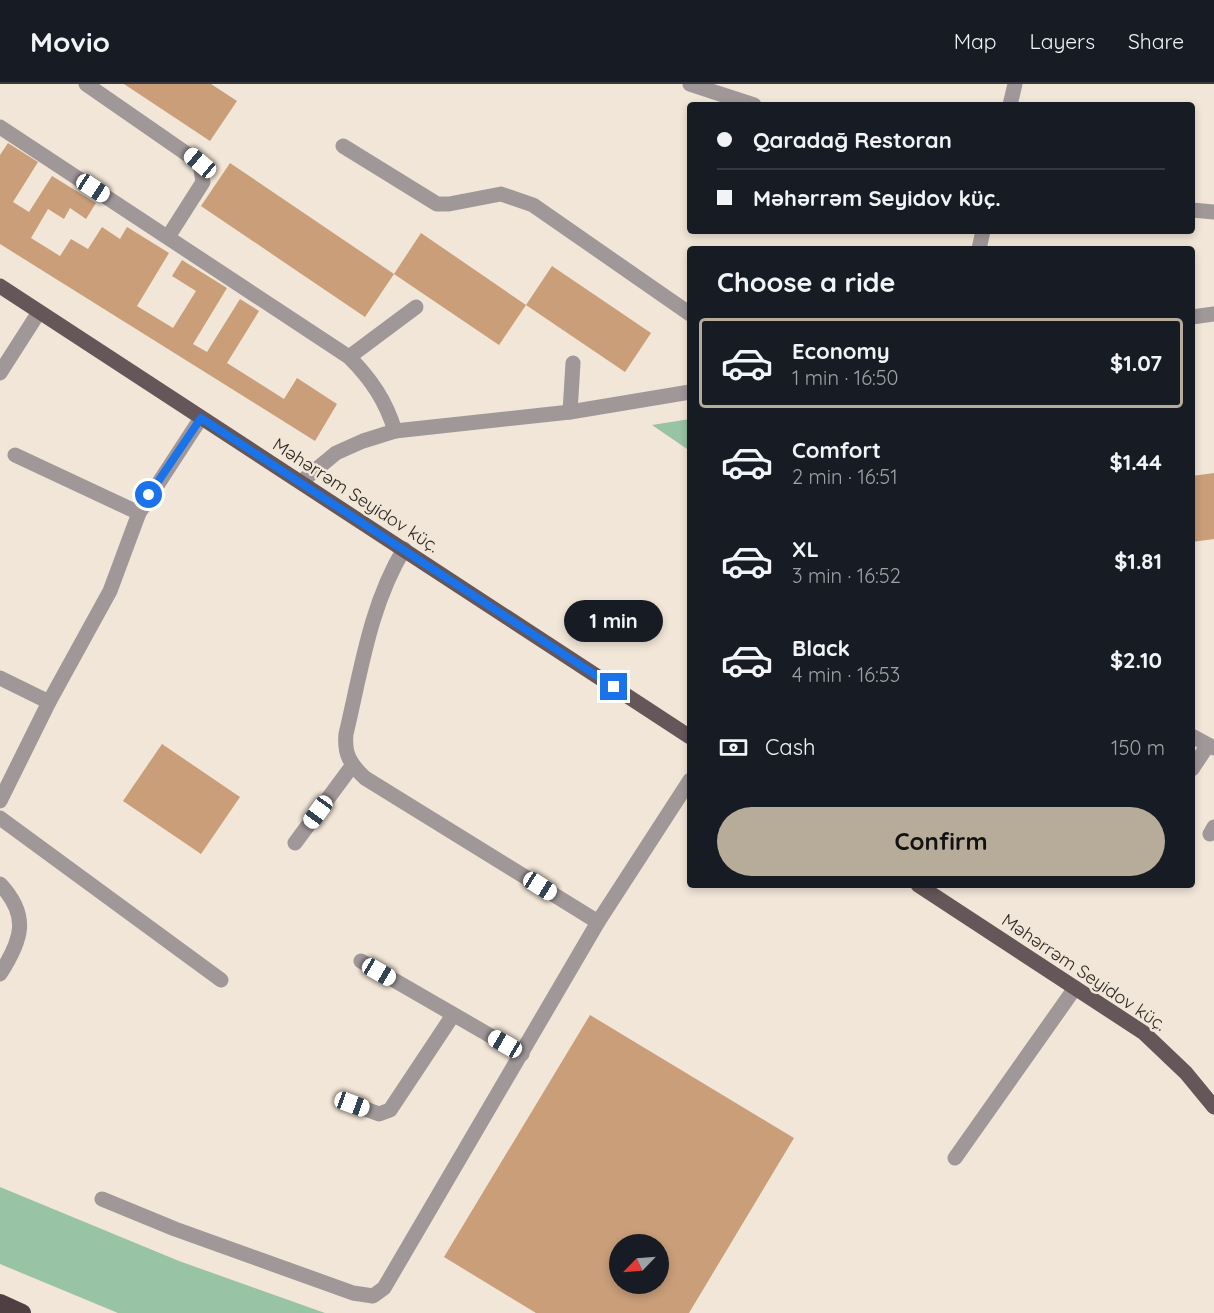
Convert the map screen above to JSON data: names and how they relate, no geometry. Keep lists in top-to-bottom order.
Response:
{
  "streets": {
    "main road": ["Məhərrəm Seyidov küç."]
  },
  "north": "bottom left",
  "page": {
    "header": "Movio",
    "nav": ["Map", "Layers", "Share"],
    "banner": ["Qaradağ Restoran", "Məhərrəm Seyidov küç."],
    "heading": "Choose a ride",
    "list": [
      {
        "name": "Economy",
        "note": "1 min · 16:50",
        "value": "$1.07"
      },
      {
        "name": "Comfort",
        "note": "2 min · 16:51",
        "value": "$1.44"
      },
      {
        "name": "XL",
        "note": "3 min · 16:52",
        "value": "$1.81"
      },
      {
        "name": "Black",
        "note": "4 min · 16:53",
        "value": "$2.10"
      }
    ],
    "bubble": "1 min",
    "pay": ["Cash", "150 m"],
    "buttons": "Confirm"
  }
}
